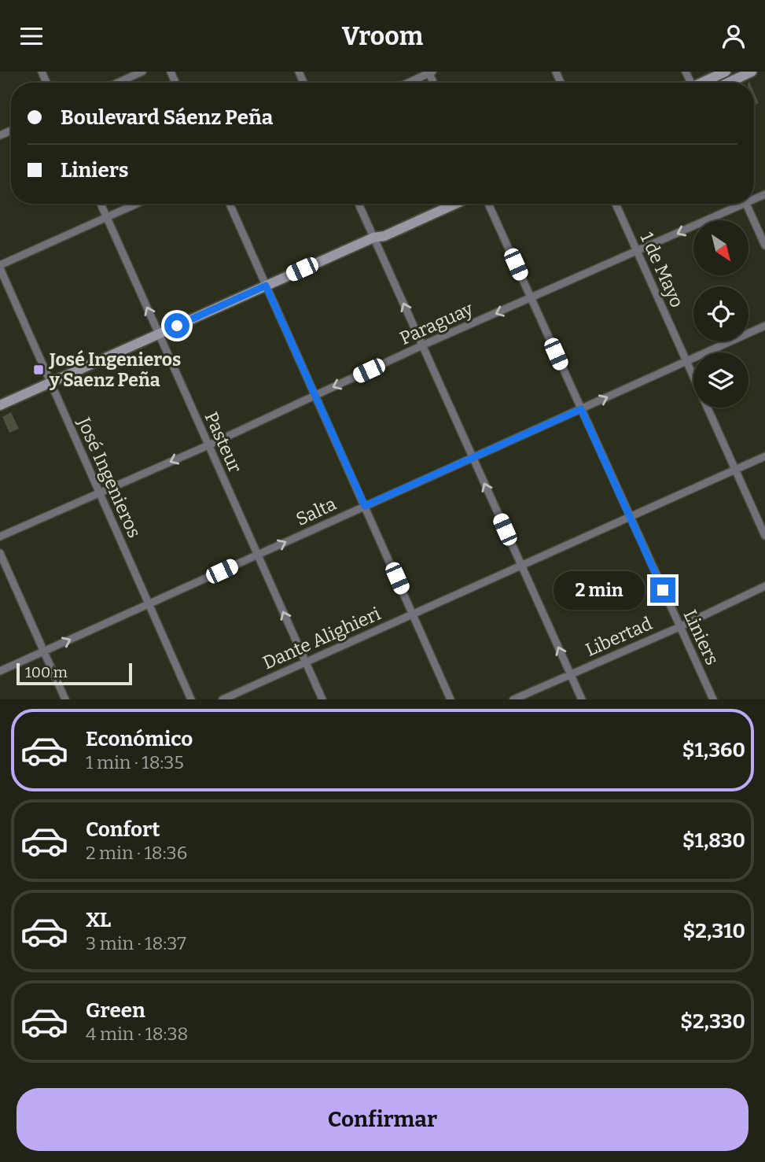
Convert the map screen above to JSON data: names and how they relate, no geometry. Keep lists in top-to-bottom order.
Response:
{
  "streets": {
    "street": [
      "1 de Mayo",
      "Paraguay",
      "Pasteur",
      "José Ingenieros",
      "Salta",
      "Libertad",
      "Liniers",
      "Dante Alighieri"
    ]
  },
  "crossings": [
    ["1 de Mayo", "Paraguay"],
    ["1 de Mayo", "Salta"],
    ["1 de Mayo", "Dante Alighieri"],
    ["Paraguay", "Pasteur"],
    ["Paraguay", "José Ingenieros"],
    ["Paraguay", "Liniers"],
    ["Pasteur", "Salta"],
    ["Pasteur", "Dante Alighieri"],
    ["José Ingenieros", "Salta"],
    ["Salta", "Liniers"],
    ["Libertad", "Liniers"],
    ["Liniers", "Dante Alighieri"]
  ],
  "one_way": ["Paraguay", "Pasteur", "Salta"],
  "places": {
    "transit": ["José Ingenieros y Saenz Peña"]
  },
  "scale_bar": "100 m",
  "north": "bottom right",
  "page": {
    "header": "Vroom",
    "banner": ["Boulevard Sáenz Peña", "Liniers"],
    "bubble": "2 min",
    "scale": "100 m",
    "list": [
      {
        "name": "Económico",
        "note": "1 min · 18:35",
        "value": "$1,360"
      },
      {
        "name": "Confort",
        "note": "2 min · 18:36",
        "value": "$1,830"
      },
      {
        "name": "XL",
        "note": "3 min · 18:37",
        "value": "$2,310"
      },
      {
        "name": "Green",
        "note": "4 min · 18:38",
        "value": "$2,330"
      }
    ],
    "buttons": "Confirmar"
  }
}
